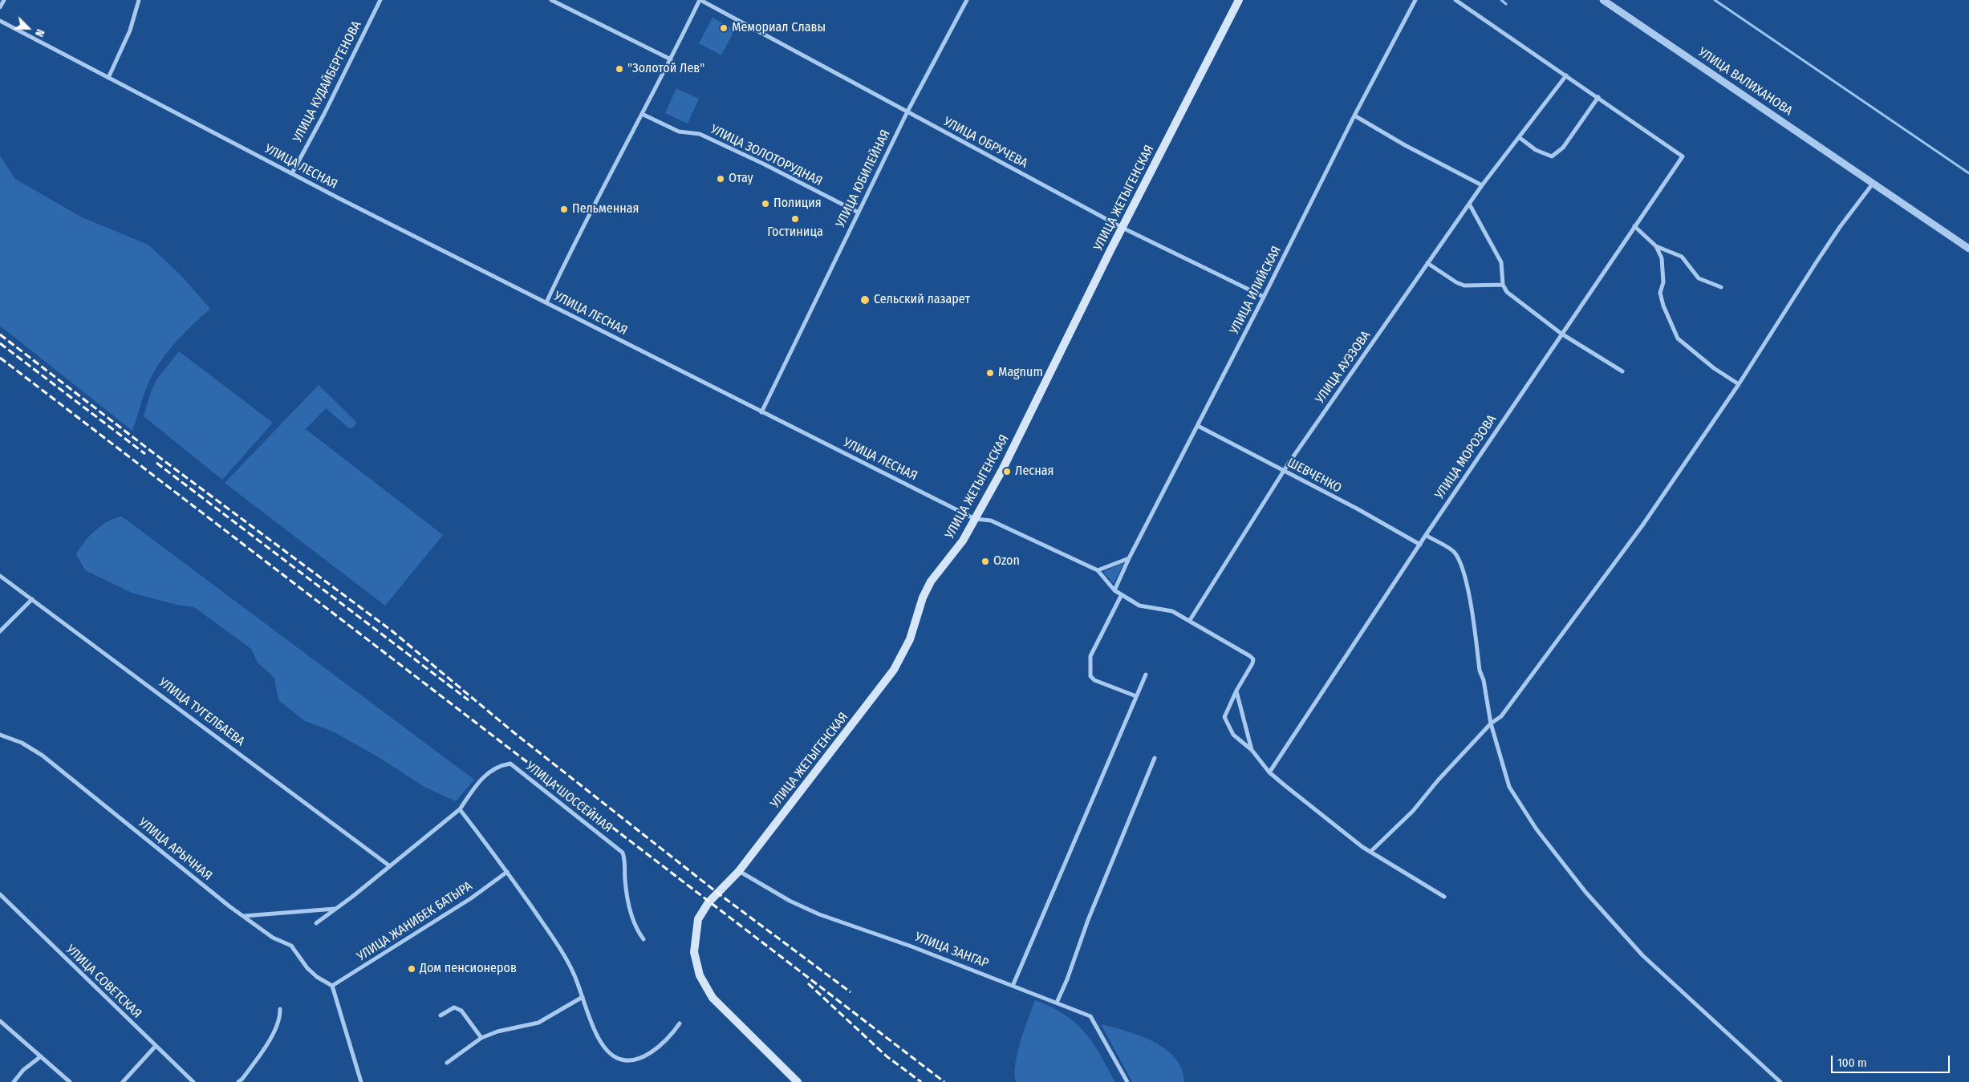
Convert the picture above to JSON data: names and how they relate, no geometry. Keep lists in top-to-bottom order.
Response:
{
  "streets": {
    "main road": ["УЛИЦА ЖЕТЫГЕНСКАЯ"],
    "street": [
      "УЛИЦА КУДАЙБЕРГЕНОВА",
      "УЛИЦА ВАЛИХАНОВА",
      "УЛИЦА ОБРУЧЕВА",
      "УЛИЦА ЗОЛОТОРУДНАЯ",
      "УЛИЦА ЛЕСНАЯ",
      "УЛИЦА ЮБИЛЕЙНАЯ",
      "УЛИЦА ИЛИЙСКАЯ",
      "УЛИЦА АУЭЗОВА",
      "УЛИЦА МОРОЗОВА",
      "ШЕВЧЕНКО",
      "УЛИЦА ТУГЕЛБАЕВА",
      "УЛИЦА ШОССЕЙНАЯ",
      "УЛИЦА АРЫЧНАЯ",
      "УЛИЦА ЖАНИБЕК БАТЫРА",
      "УЛИЦА ЗАНГАР",
      "УЛИЦА СОВЕТСКАЯ"
    ]
  },
  "crossings": [
    ["УЛИЦА КУДАЙБЕРГЕНОВА", "УЛИЦА ЛЕСНАЯ"],
    ["УЛИЦА ОБРУЧЕВА", "УЛИЦА ЮБИЛЕЙНАЯ"],
    ["УЛИЦА ОБРУЧЕВА", "УЛИЦА ЖЕТЫГЕНСКАЯ"],
    ["УЛИЦА ОБРУЧЕВА", "УЛИЦА ИЛИЙСКАЯ"],
    ["УЛИЦА ЗОЛОТОРУДНАЯ", "УЛИЦА ЮБИЛЕЙНАЯ"],
    ["УЛИЦА ЛЕСНАЯ", "УЛИЦА ЮБИЛЕЙНАЯ"],
    ["УЛИЦА ЛЕСНАЯ", "УЛИЦА ЖЕТЫГЕНСКАЯ"],
    ["УЛИЦА ЛЕСНАЯ", "УЛИЦА ИЛИЙСКАЯ"],
    ["УЛИЦА ЛЕСНАЯ", "УЛИЦА АУЭЗОВА"],
    ["УЛИЦА ЖЕТЫГЕНСКАЯ", "УЛИЦА ЗАНГАР"],
    ["УЛИЦА ИЛИЙСКАЯ", "ШЕВЧЕНКО"],
    ["УЛИЦА АУЭЗОВА", "ШЕВЧЕНКО"],
    ["УЛИЦА МОРОЗОВА", "ШЕВЧЕНКО"],
    ["УЛИЦА АРЫЧНАЯ", "УЛИЦА ЖАНИБЕК БАТЫРА"]
  ],
  "places": [
    "Мемориал Славы",
    "\"Золотой Лев\"",
    "Отау",
    "Полиция",
    "Пельменная",
    "Гостиница",
    "Сельский лазарет",
    "Magnum",
    "Лесная",
    "Ozon",
    "Дом пенсионеров"
  ],
  "scale_bar": "100 m",
  "north": "bottom right"
}
